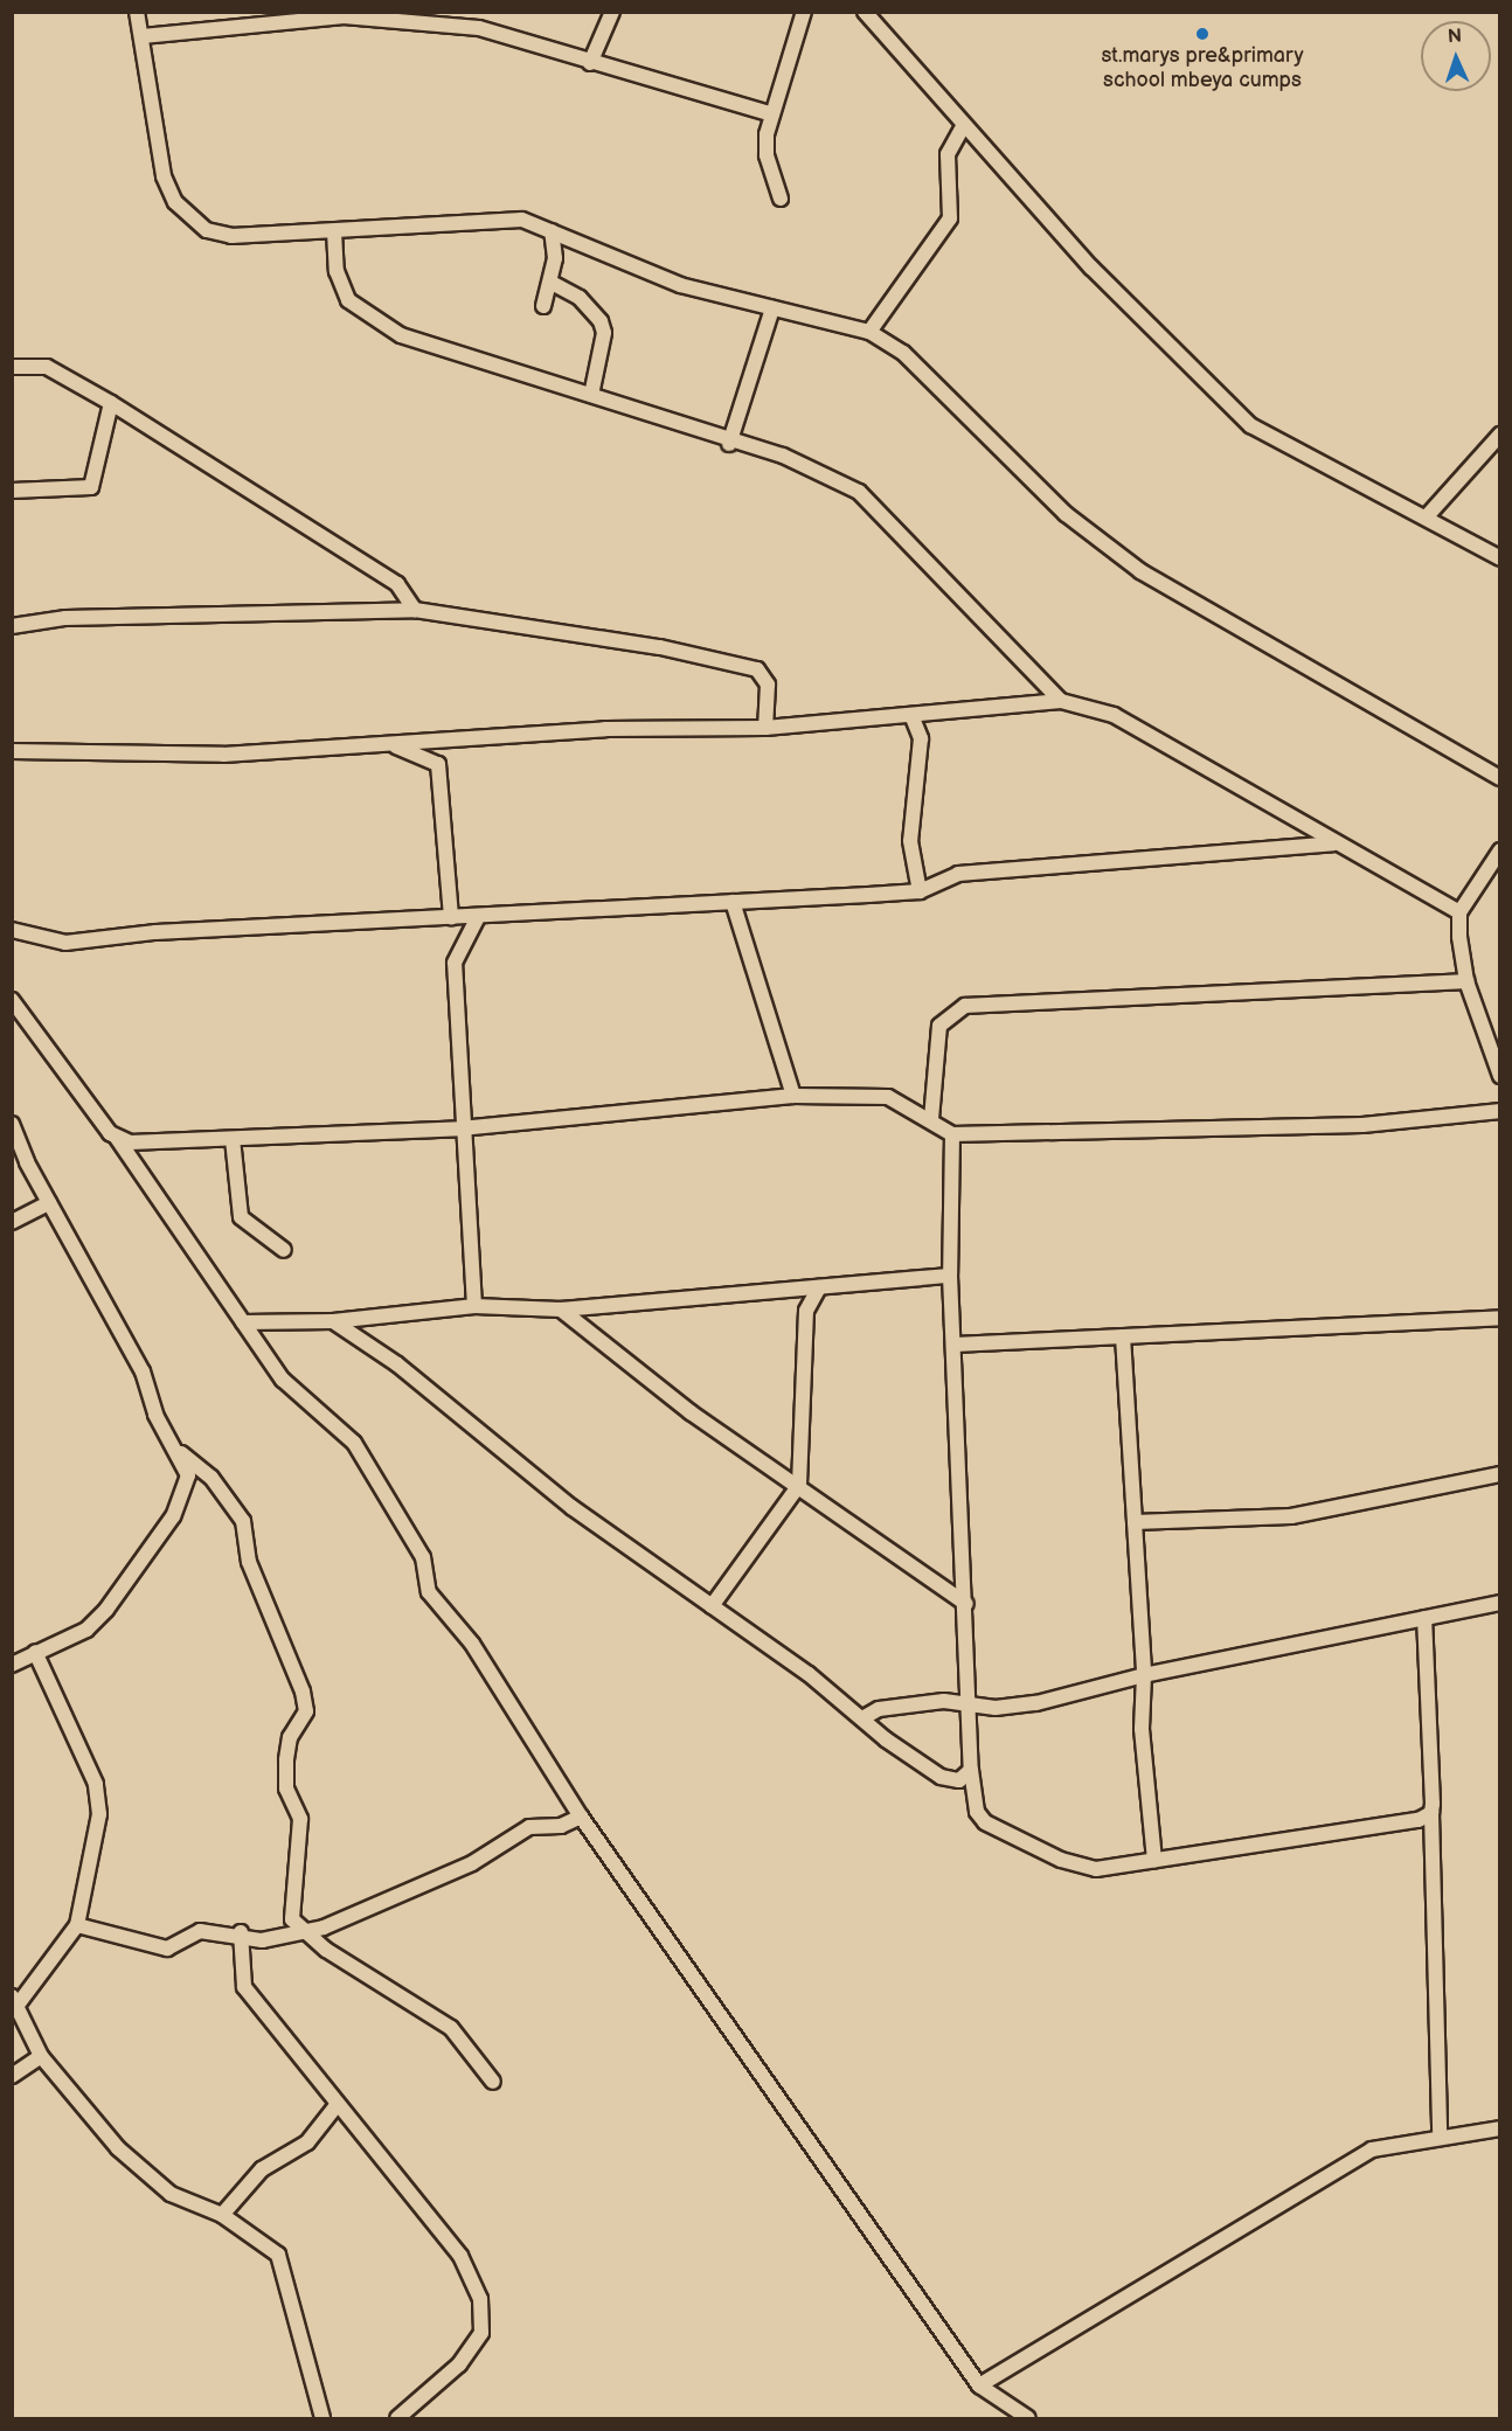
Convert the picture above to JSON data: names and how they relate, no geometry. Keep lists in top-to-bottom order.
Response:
{
  "places": ["st.marys pre&primary school mbeya cumps"],
  "north": "top"
}
